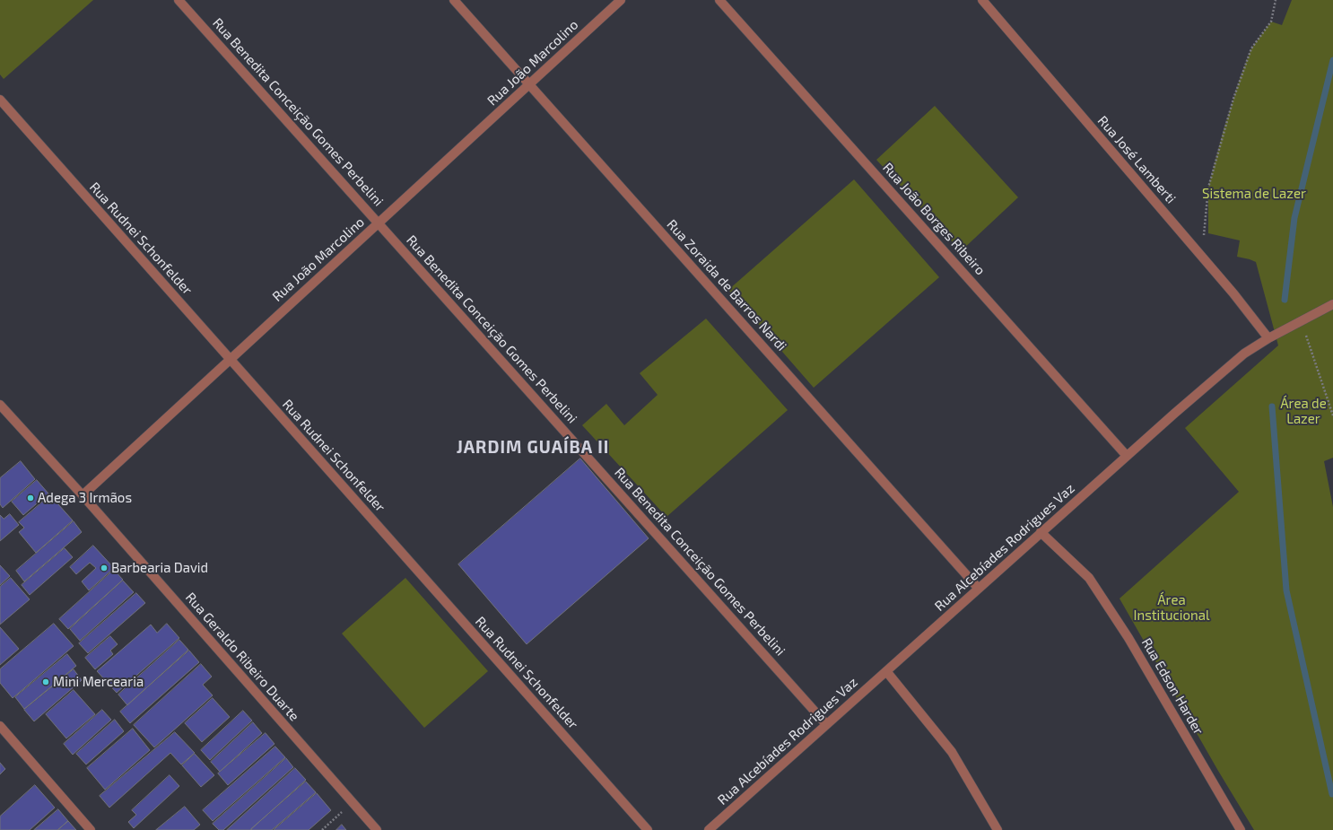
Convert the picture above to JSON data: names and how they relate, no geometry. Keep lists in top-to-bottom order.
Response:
{
  "streets": {
    "street": [
      "Rua João Marcolino",
      "Rua Benedita Conceição Gomes Perbelini",
      "Rua José Lamberti",
      "Rua João Borges Ribeiro",
      "Rua Rudnei Schonfelder",
      "Rua Zoraida de Barros Nardi",
      "Rua Alcebíades Rodrigues Vaz",
      "Rua Geraldo Ribeiro Duarte",
      "Rua Edson Harder"
    ]
  },
  "crossings": [
    ["Rua João Marcolino", "Rua Benedita Conceição Gomes Perbelini"],
    ["Rua João Marcolino", "Rua Rudnei Schonfelder"],
    ["Rua João Marcolino", "Rua Zoraida de Barros Nardi"],
    ["Rua João Marcolino", "Rua Geraldo Ribeiro Duarte"],
    ["Rua Benedita Conceição Gomes Perbelini", "Rua Alcebíades Rodrigues Vaz"],
    ["Rua José Lamberti", "Rua Alcebíades Rodrigues Vaz"],
    ["Rua João Borges Ribeiro", "Rua Alcebíades Rodrigues Vaz"],
    ["Rua Zoraida de Barros Nardi", "Rua Alcebíades Rodrigues Vaz"],
    ["Rua Alcebíades Rodrigues Vaz", "Rua Edson Harder"]
  ],
  "districts": ["JARDIM GUAÍBA II"],
  "parks": ["Sistema de Lazer", "Área de Lazer", "Área Institucional"],
  "places": ["Adega 3 Irmãos", "Barbearia David", "Mini Mercearia"]
}
